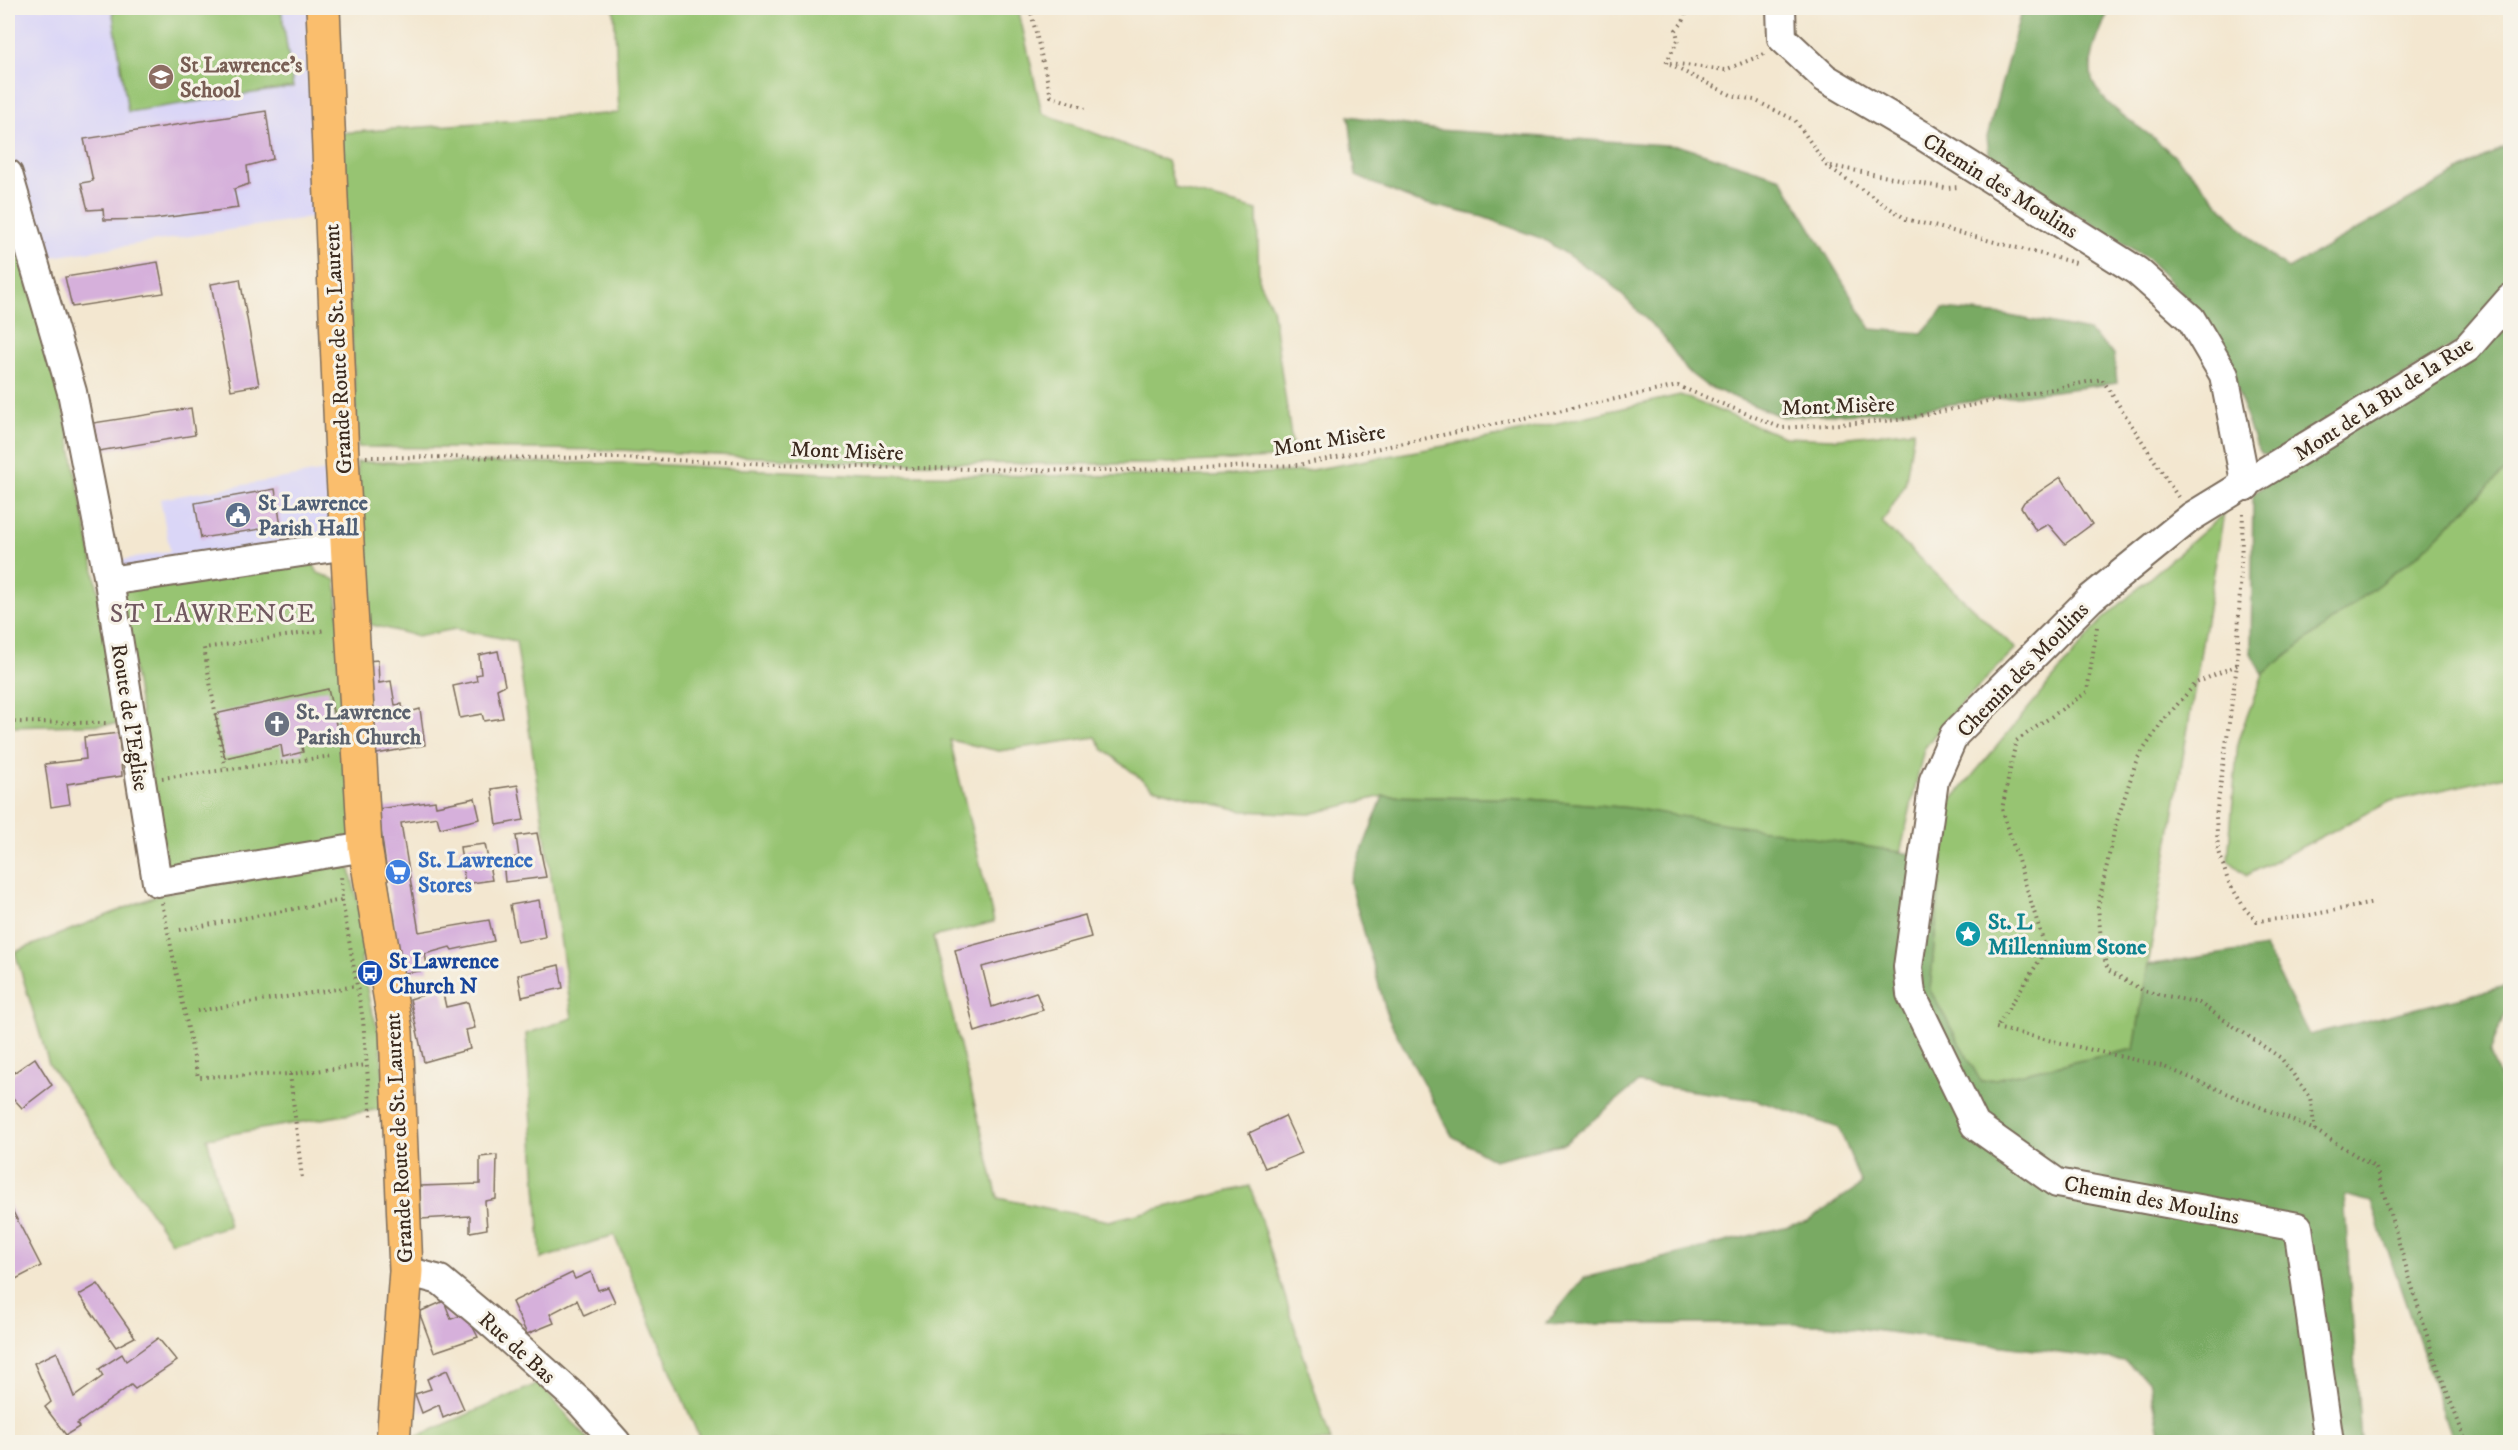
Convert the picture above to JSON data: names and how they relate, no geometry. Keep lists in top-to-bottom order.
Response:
{
  "streets": {
    "main road": ["Grande Route de St. Laurent"],
    "street": [
      "Chemin des Moulins",
      "Mont de la Bu de la Rue",
      "Route de l'Eglise",
      "Rue de Bas"
    ],
    "path": ["Mont Misère"]
  },
  "crossings": [
    ["Chemin des Moulins", "Mont de la Bu de la Rue"],
    ["Chemin des Moulins", "Mont Misère"],
    ["Grande Route de St. Laurent", "Mont Misère"],
    ["Grande Route de St. Laurent", "Rue de Bas"]
  ],
  "districts": ["ST LAWRENCE"],
  "places": {
    "school or university": ["St Lawrence's School"],
    "public building": ["St Lawrence Parish Hall"],
    "church": ["St. Lawrence Parish Church"],
    "supermarket": ["St. Lawrence Stores"],
    "place": ["St. L Millennium Stone"],
    "bus stop": ["St Lawrence Church N"]
  }
}
